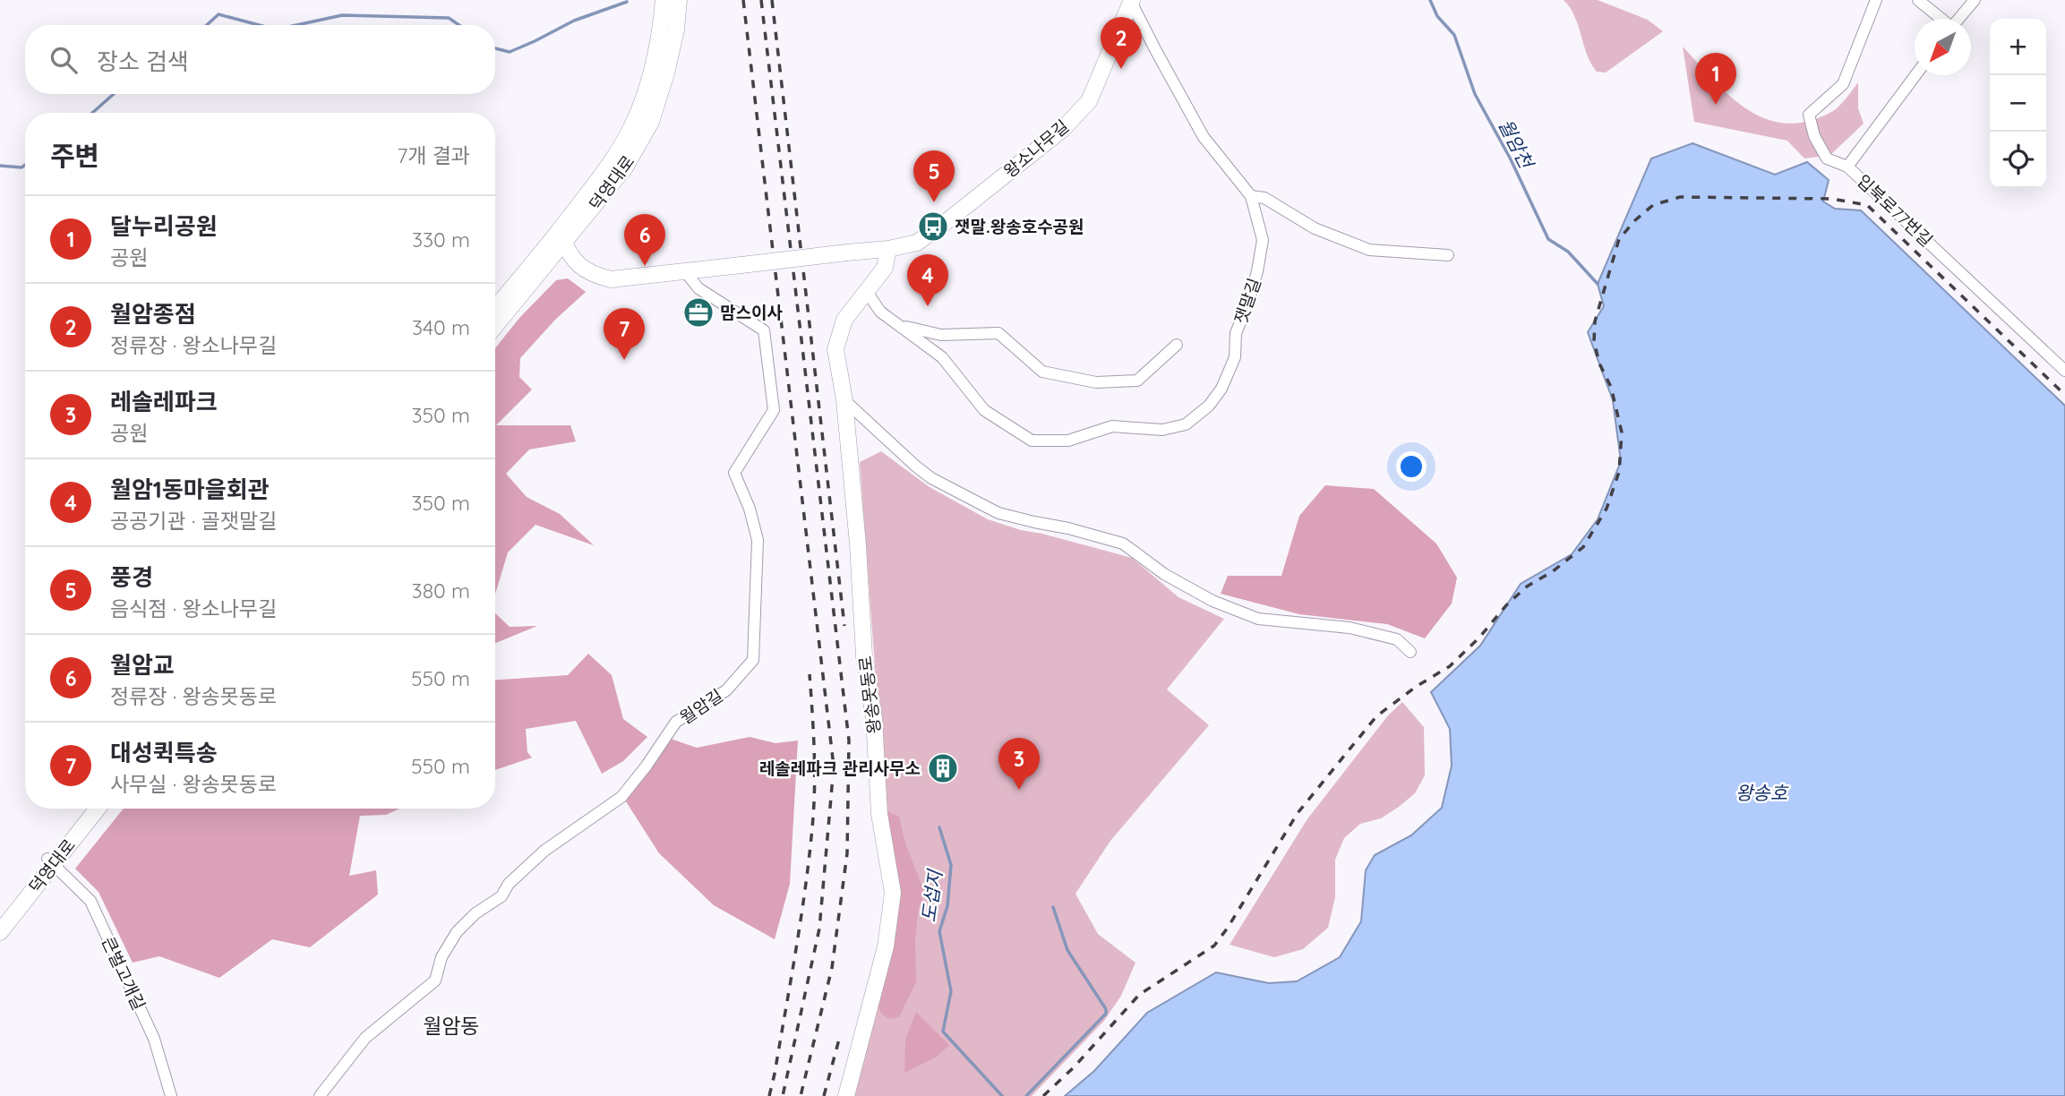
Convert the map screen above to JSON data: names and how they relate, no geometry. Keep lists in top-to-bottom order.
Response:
{
  "streets": {
    "street": [
      "왕소나무길",
      "덕영대로",
      "입북로77번길",
      "잿말길",
      "왕송못동로",
      "월암길",
      "큰벌고개길"
    ]
  },
  "crossings": [
    ["왕소나무길", "잿말길"],
    ["왕소나무길", "왕송못동로"],
    ["덕영대로", "큰벌고개길"],
    ["잿말길", "왕송못동로"]
  ],
  "districts": ["월암동"],
  "water": ["월암천", "왕송호", "도섭지"],
  "places": {
    "bus stop": ["잿말.왕송호수공원"],
    "office": ["맘스이사"],
    "building": ["레솔레파크 관리사무소"]
  },
  "north": "bottom left",
  "page": {
    "pins": [
      "2",
      "1",
      "5",
      "6",
      "4",
      "7",
      "3"
    ],
    "map_buttons": ["+", "−"],
    "search": "장소 검색",
    "heading": ["주변", "7개 결과"],
    "list": [
      {
        "mark": "1",
        "name": "달누리공원",
        "note": "공원",
        "value": "330 m"
      },
      {
        "mark": "2",
        "name": "월암종점",
        "note": "정류장 · 왕소나무길",
        "value": "340 m"
      },
      {
        "mark": "3",
        "name": "레솔레파크",
        "note": "공원",
        "value": "350 m"
      },
      {
        "mark": "4",
        "name": "월암1동마을회관",
        "note": "공공기관 · 골잿말길",
        "value": "350 m"
      },
      {
        "mark": "5",
        "name": "풍경",
        "note": "음식점 · 왕소나무길",
        "value": "380 m"
      },
      {
        "mark": "6",
        "name": "월암교",
        "note": "정류장 · 왕송못동로",
        "value": "550 m"
      },
      {
        "mark": "7",
        "name": "대성퀵특송",
        "note": "사무실 · 왕송못동로",
        "value": "550 m"
      }
    ]
  }
}
